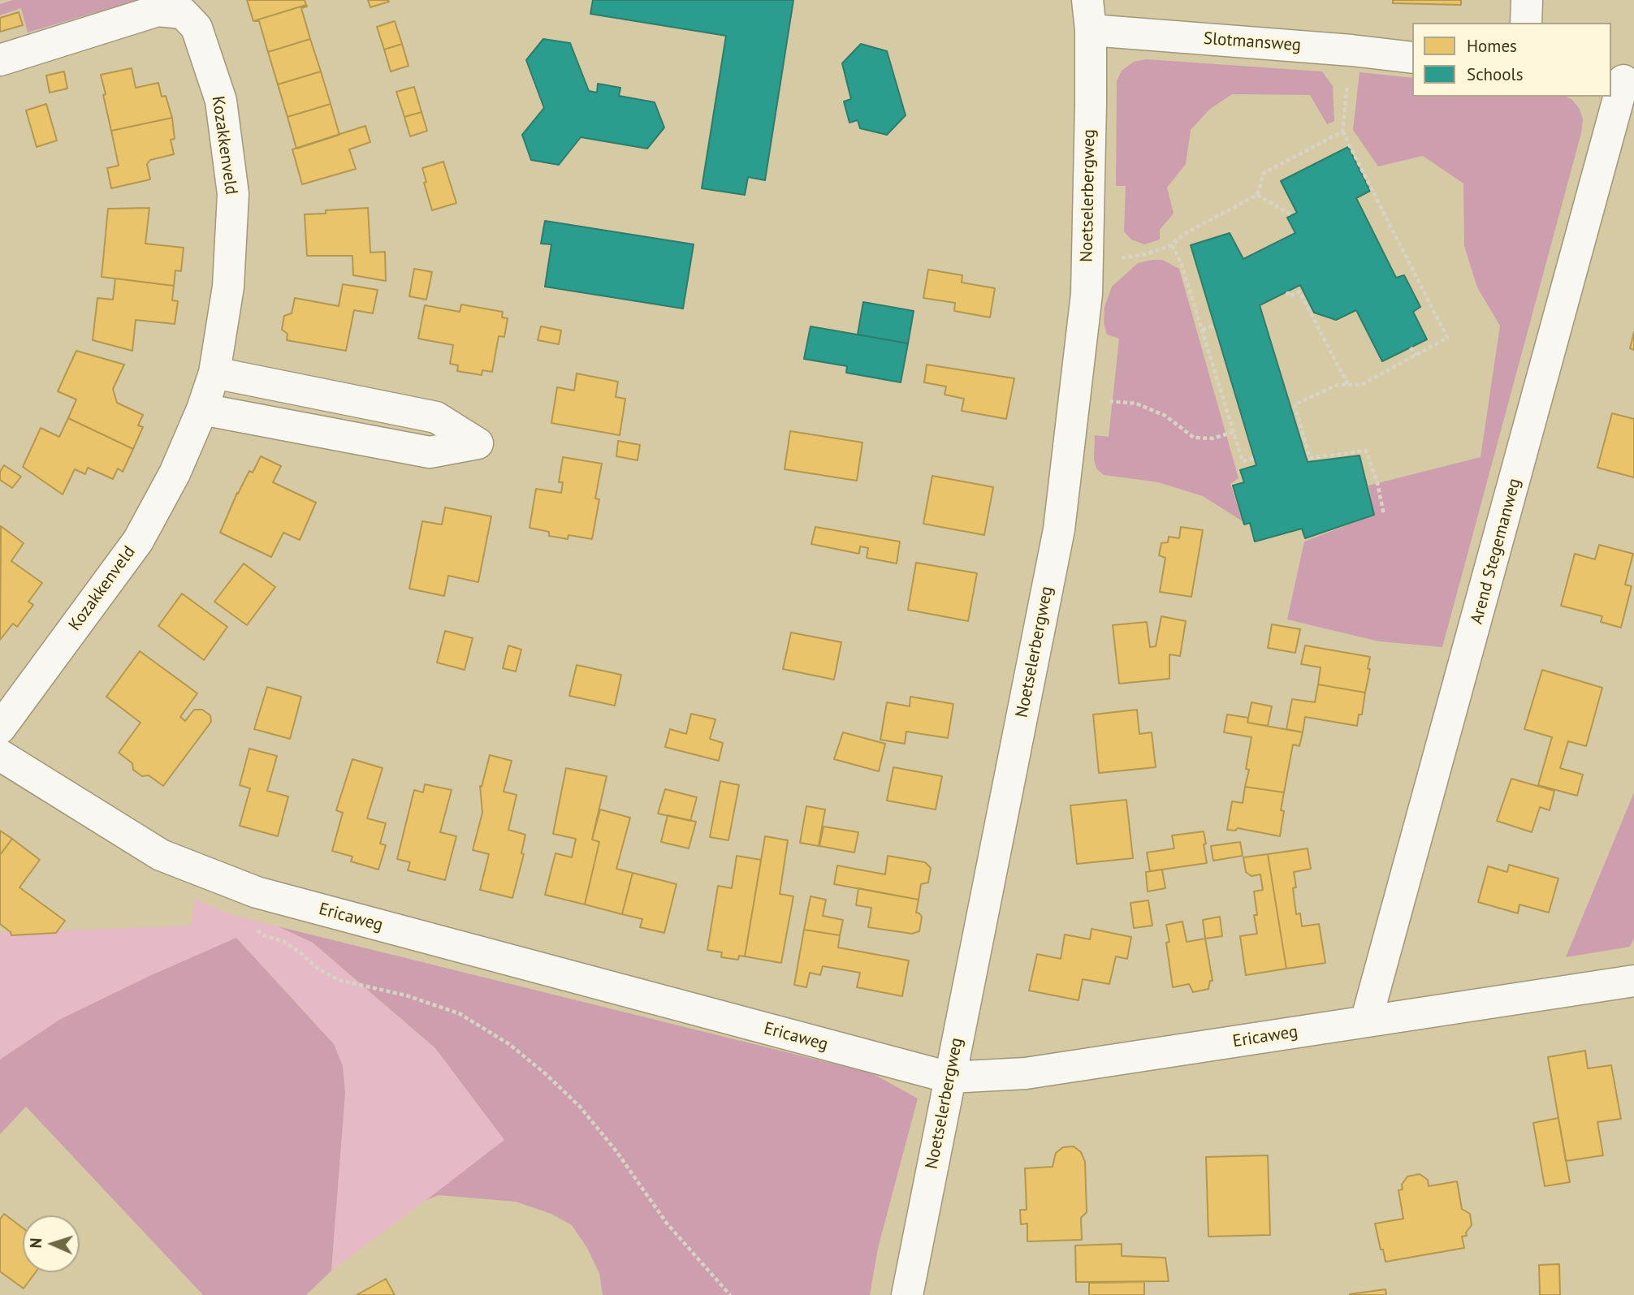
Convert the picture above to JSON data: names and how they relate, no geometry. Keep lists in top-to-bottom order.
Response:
{
  "streets": {
    "street": [
      "Slotmansweg",
      "Kozakkenveld",
      "Noetselerbergweg",
      "Arend Stegemanweg",
      "Ericaweg"
    ]
  },
  "crossings": [
    ["Slotmansweg", "Noetselerbergweg"],
    ["Noetselerbergweg", "Ericaweg"],
    ["Arend Stegemanweg", "Ericaweg"]
  ],
  "legend": ["Homes", "Schools"],
  "north": "left"
}
